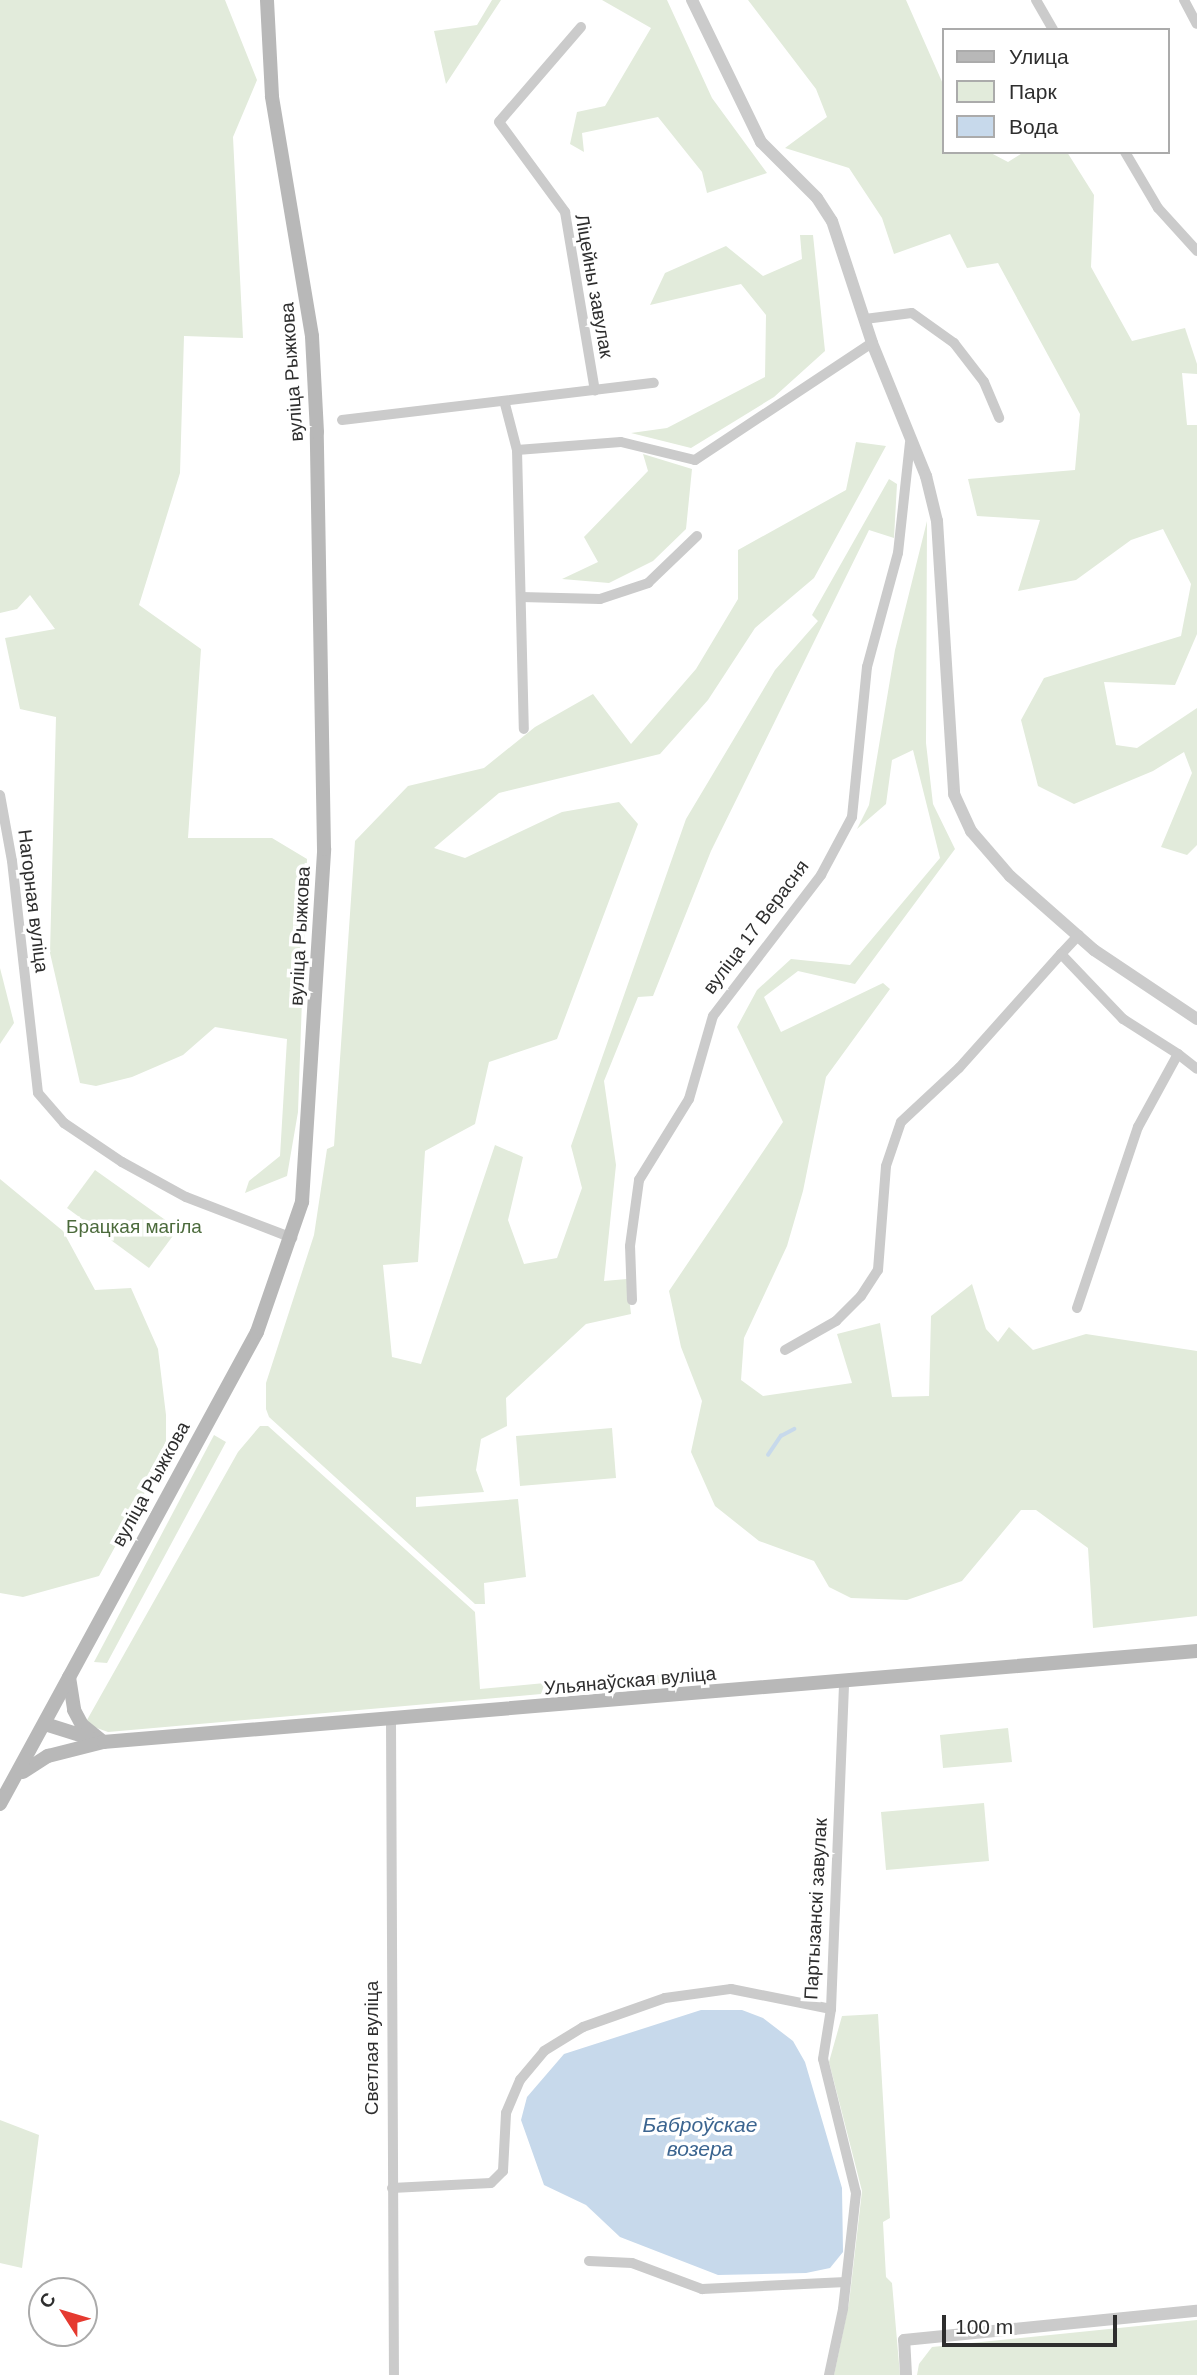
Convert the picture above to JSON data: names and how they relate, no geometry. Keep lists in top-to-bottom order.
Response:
{
  "streets": {
    "main road": ["вуліца Рыжкова", "Ульянаўская вуліца"],
    "street": [
      "Ліцейны завулак",
      "Нагорная вуліца",
      "вуліца 17 Верасня",
      "Партызанскі завулак",
      "Светлая вуліца"
    ]
  },
  "crossings": [
    ["вуліца Рыжкова", "Нагорная вуліца"],
    ["вуліца Рыжкова", "Ульянаўская вуліца"],
    ["Ульянаўская вуліца", "Партызанскі завулак"],
    ["Ульянаўская вуліца", "Светлая вуліца"],
    ["Партызанскі завулак", "Светлая вуліца"]
  ],
  "water": ["Баброўскае возера"],
  "parks": ["Брацкая магіла"],
  "legend": ["Улица", "Парк", "Вода"],
  "scale_bar": "100 m",
  "north": "top left"
}
